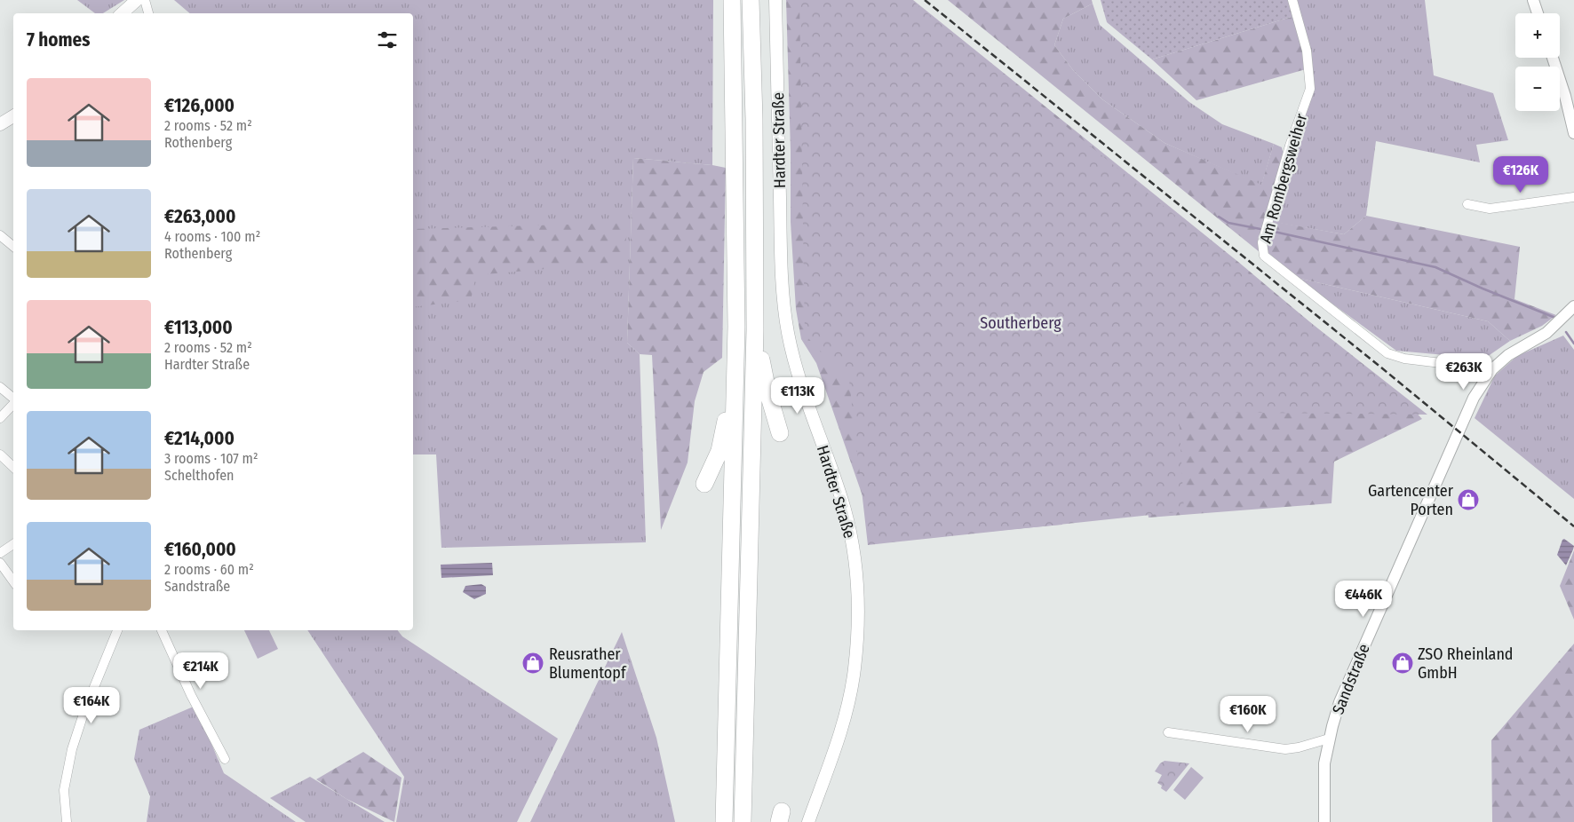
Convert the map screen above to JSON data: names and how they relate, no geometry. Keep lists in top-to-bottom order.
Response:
{
  "streets": {
    "main road": ["Hardter Straße"],
    "street": ["Am Rombergsweiher", "Sandstraße"]
  },
  "crossings": [
    ["Am Rombergsweiher", "Sandstraße"]
  ],
  "parks": ["Southerberg"],
  "places": {
    "shop": ["Gartencenter Porten", "Reusrather Blumentopf", "ZSO Rheinland GmbH"]
  },
  "page": {
    "map_buttons": ["+", "−"],
    "heading": "7 homes",
    "list": [
      {
        "name": "€126,000",
        "note": "2 rooms · 52 m² · Rothenberg"
      },
      {
        "name": "€263,000",
        "note": "4 rooms · 100 m² · Rothenberg"
      },
      {
        "name": "€113,000",
        "note": "2 rooms · 52 m² · Hardter Straße"
      },
      {
        "name": "€214,000",
        "note": "3 rooms · 107 m² · Schelthofen"
      },
      {
        "name": "€160,000",
        "note": "2 rooms · 60 m² · Sandstraße"
      }
    ],
    "price": [
      "€126K",
      "€263K",
      "€113K",
      "€446K",
      "€214K",
      "€164K",
      "€160K"
    ]
  }
}
